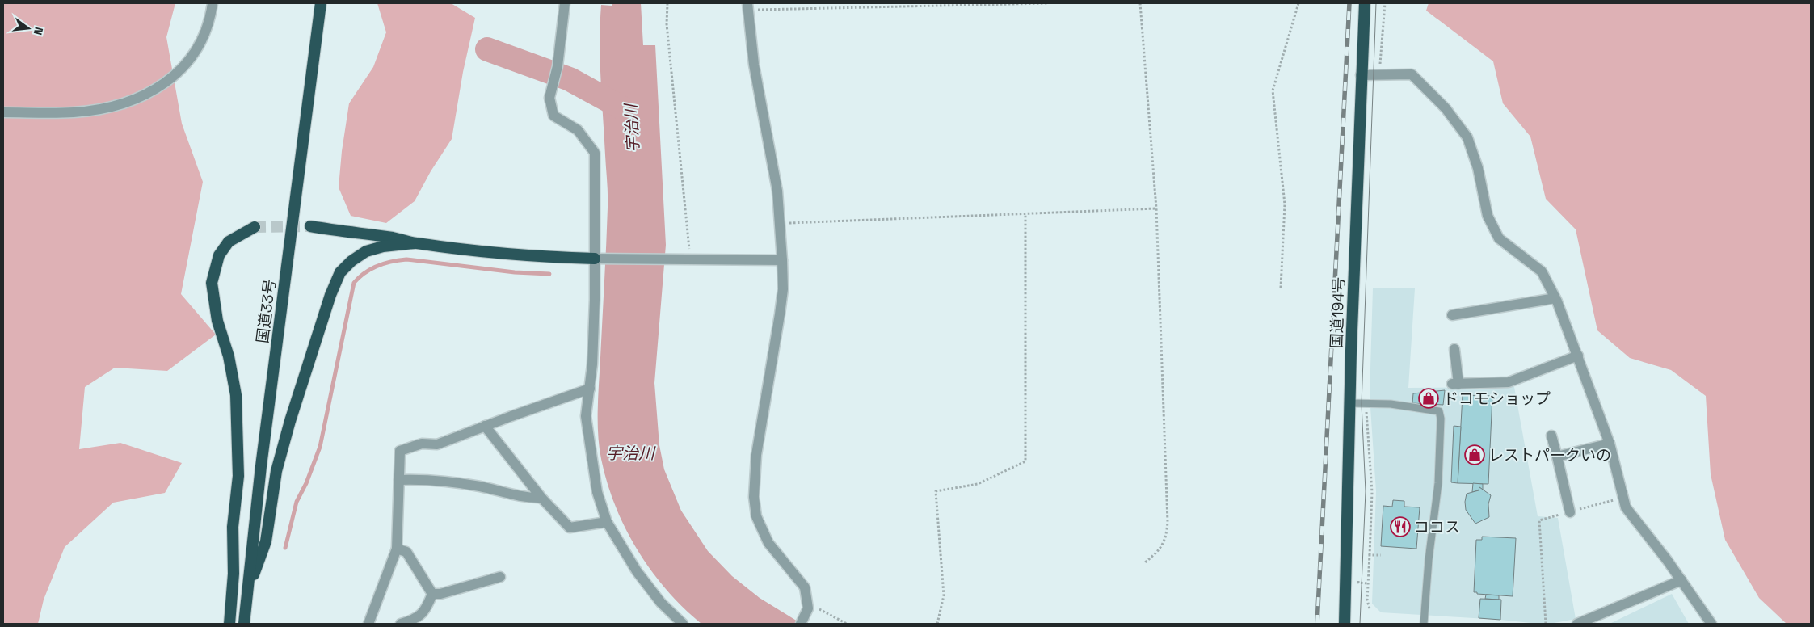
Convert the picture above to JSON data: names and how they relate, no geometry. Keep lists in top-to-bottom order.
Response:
{
  "streets": {
    "highway": ["国道33号", "国道194号"]
  },
  "water": ["宇治川"],
  "places": {
    "shop": ["ドコモショップ", "レストパークいの"],
    "restaurant": ["ココス"]
  },
  "north": "right"
}
